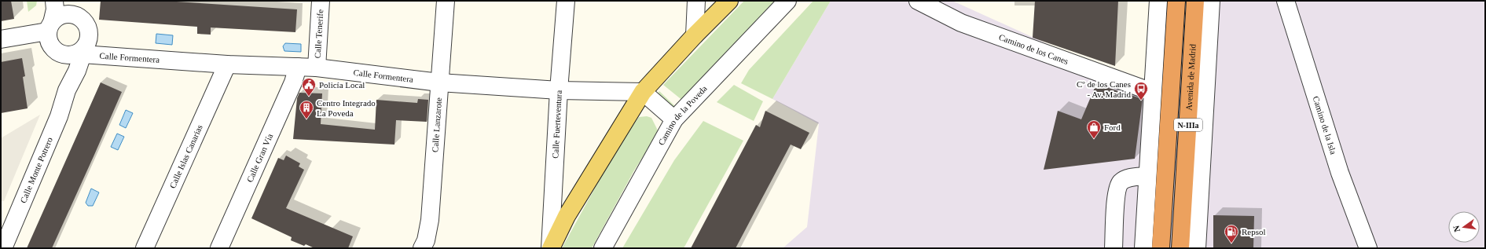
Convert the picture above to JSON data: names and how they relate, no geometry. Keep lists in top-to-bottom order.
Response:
{
  "streets": {
    "highway": ["Avenida de Madrid", "N-IIIa"],
    "street": [
      "Calle Tenerife",
      "Camino de los Canes",
      "Calle Formentera",
      "Camino de la Poveda",
      "Calle Fuerteventura",
      "Calle Lanzarote",
      "Camino de la Isla",
      "Calle Islas Canarias",
      "Calle Gran Vía",
      "Calle Monte Potrero"
    ]
  },
  "crossings": [
    ["Calle Tenerife", "Calle Formentera"],
    ["Calle Formentera", "Calle Fuerteventura"],
    ["Calle Formentera", "Calle Lanzarote"],
    ["Calle Formentera", "Calle Islas Canarias"],
    ["Calle Formentera", "Calle Gran Vía"],
    ["Calle Formentera", "Calle Monte Potrero"]
  ],
  "places": {
    "public building": ["Policía Local"],
    "bus stop": ["Cº de los Canes - Av. Madrid"],
    "building": ["Centro Integrado La Poveda"],
    "shop": ["Ford"],
    "fuel station": ["Repsol"]
  },
  "north": "left"
}
